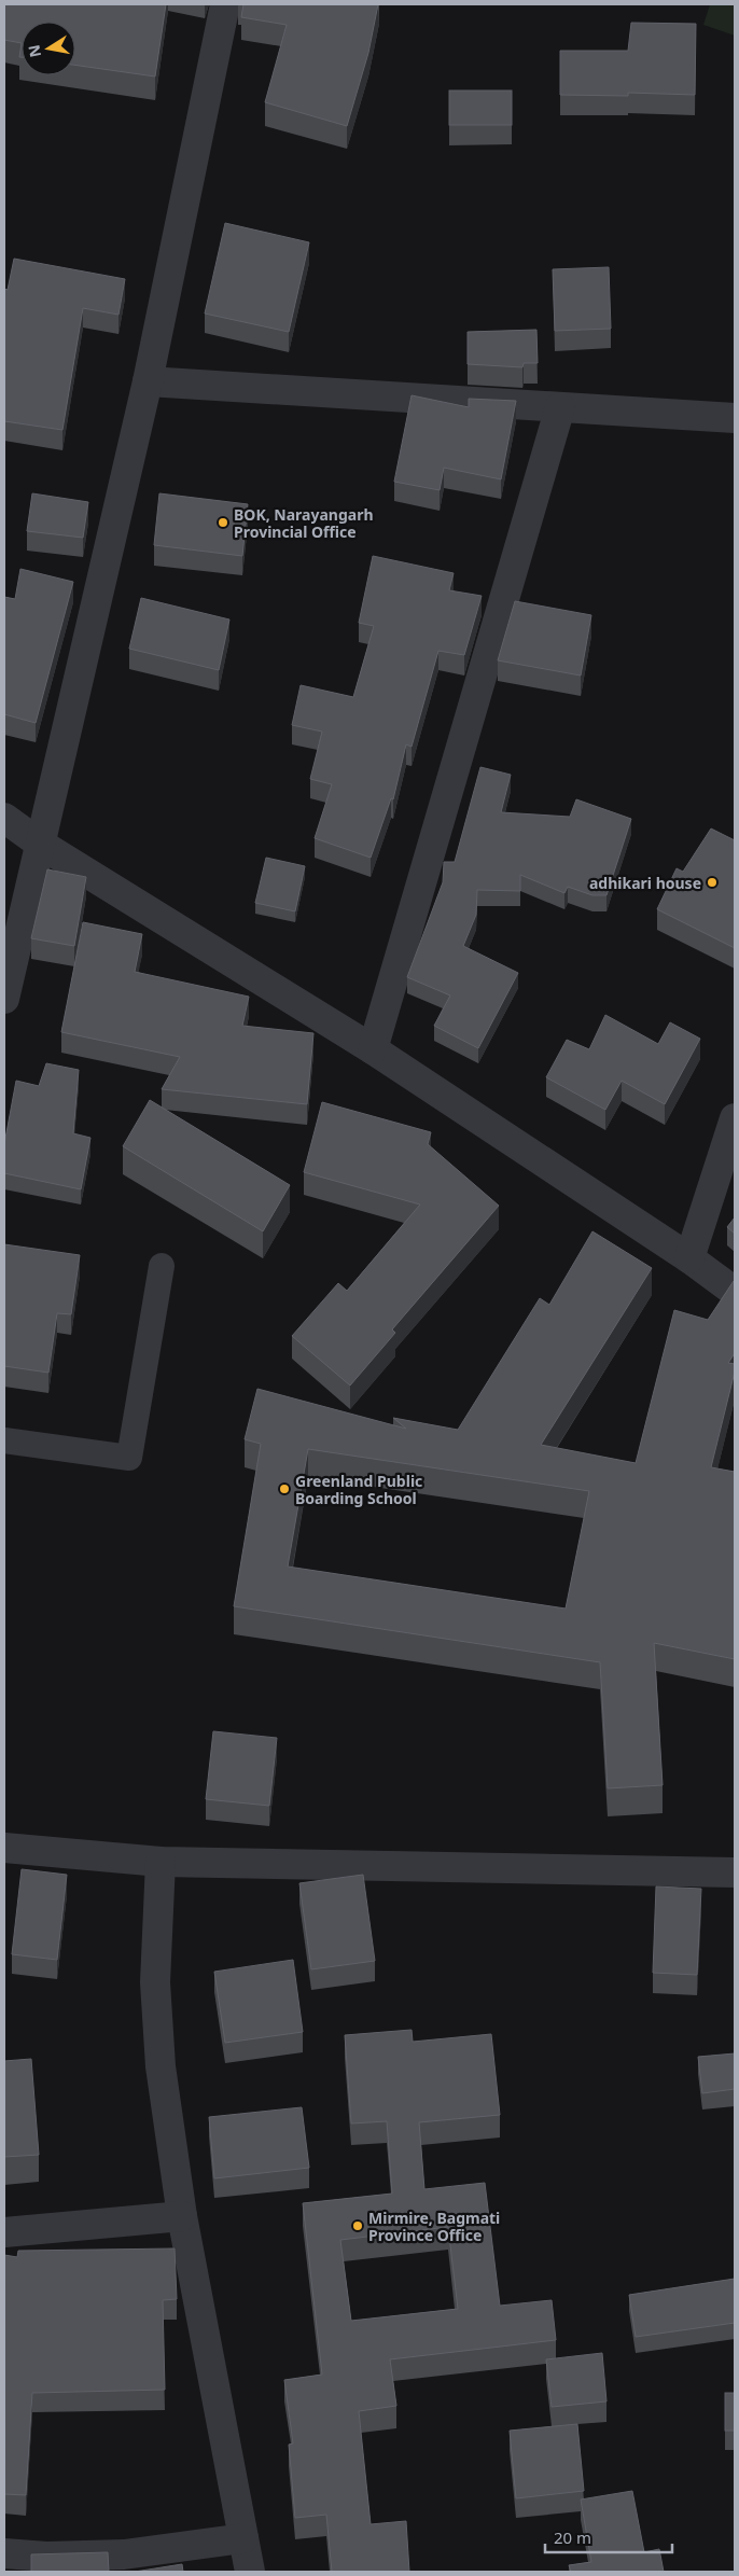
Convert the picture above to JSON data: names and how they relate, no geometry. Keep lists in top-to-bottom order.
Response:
{
  "places": [
    "BOK, Narayangarh Provincial Office",
    "adhikari house",
    "Greenland Public Boarding School",
    "Mirmire, Bagmati Province Office"
  ],
  "scale_bar": "20 m",
  "north": "left"
}
